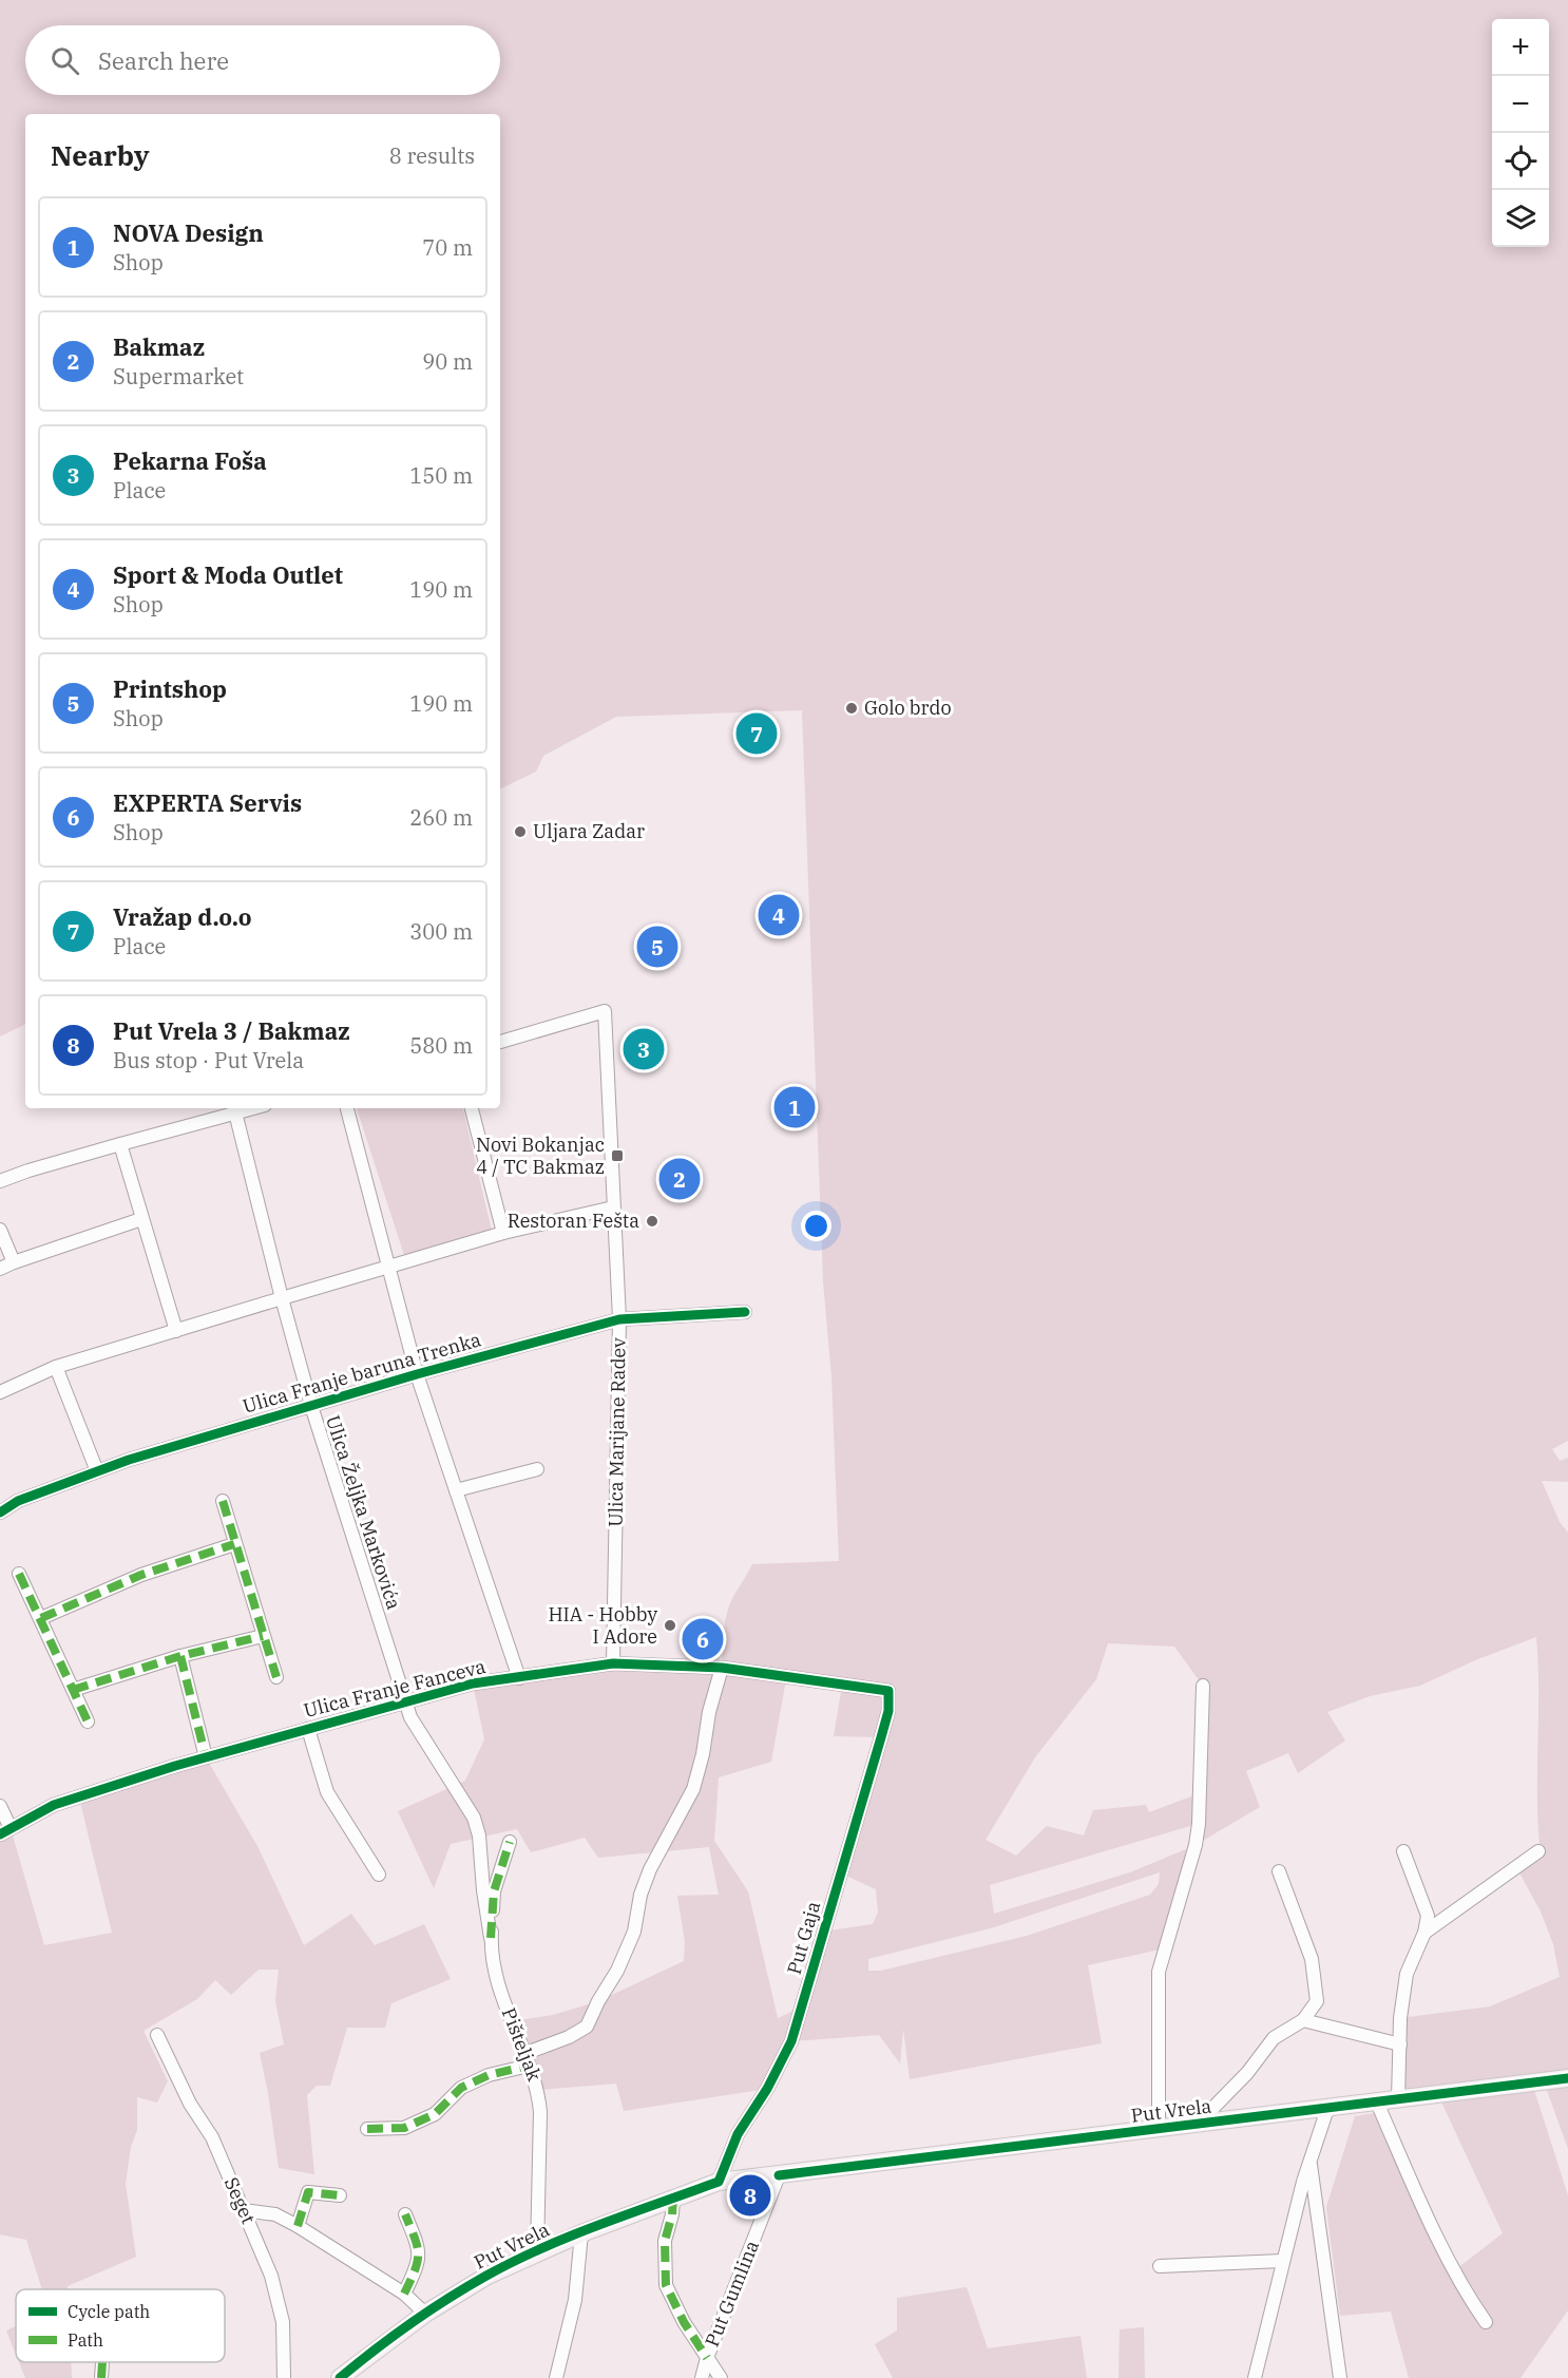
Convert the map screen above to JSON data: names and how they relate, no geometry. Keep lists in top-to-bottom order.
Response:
{
  "streets": {
    "main road": ["Put Vrela"],
    "street": [
      "Ulica Franje baruna Trenka",
      "Ulica Marijane Radev",
      "Ulica Željka Markovića",
      "Ulica Franje Fanceva",
      "Put Gaja",
      "Pišteljak",
      "Seget",
      "Put Gumlina"
    ]
  },
  "crossings": [
    ["Ulica Franje baruna Trenka", "Ulica Marijane Radev"],
    ["Ulica Franje baruna Trenka", "Ulica Željka Markovića"],
    ["Ulica Marijane Radev", "Ulica Franje Fanceva"],
    ["Ulica Željka Markovića", "Ulica Franje Fanceva"],
    ["Ulica Željka Markovića", "Pišteljak"],
    ["Ulica Franje Fanceva", "Put Gaja"],
    ["Put Gaja", "Put Vrela"],
    ["Pišteljak", "Put Vrela"],
    ["Put Vrela", "Put Gumlina"]
  ],
  "places": {
    "other": [
      "Golo brdo",
      "Uljara Zadar",
      "Restoran Fešta",
      "HIA - Hobby I Adore"
    ],
    "transit": ["Novi Bokanjac 4 / TC Bakmaz"]
  },
  "legend": ["Cycle path", "Path"],
  "page": {
    "map_buttons": ["+", "−"],
    "search": "Search here",
    "heading": ["Nearby", "8 results"],
    "list": [
      {
        "mark": "1",
        "name": "NOVA Design",
        "note": "Shop",
        "value": "70 m"
      },
      {
        "mark": "2",
        "name": "Bakmaz",
        "note": "Supermarket",
        "value": "90 m"
      },
      {
        "mark": "3",
        "name": "Pekarna Foša",
        "note": "Place",
        "value": "150 m"
      },
      {
        "mark": "4",
        "name": "Sport & Moda Outlet",
        "note": "Shop",
        "value": "190 m"
      },
      {
        "mark": "5",
        "name": "Printshop",
        "note": "Shop",
        "value": "190 m"
      },
      {
        "mark": "6",
        "name": "EXPERTA Servis",
        "note": "Shop",
        "value": "260 m"
      },
      {
        "mark": "7",
        "name": "Vražap d.o.o",
        "note": "Place",
        "value": "300 m"
      },
      {
        "mark": "8",
        "name": "Put Vrela 3 / Bakmaz",
        "note": "Bus stop · Put Vrela",
        "value": "580 m"
      }
    ],
    "pins": [
      "7",
      "4",
      "5",
      "3",
      "1",
      "2",
      "6",
      "8"
    ]
  }
}
